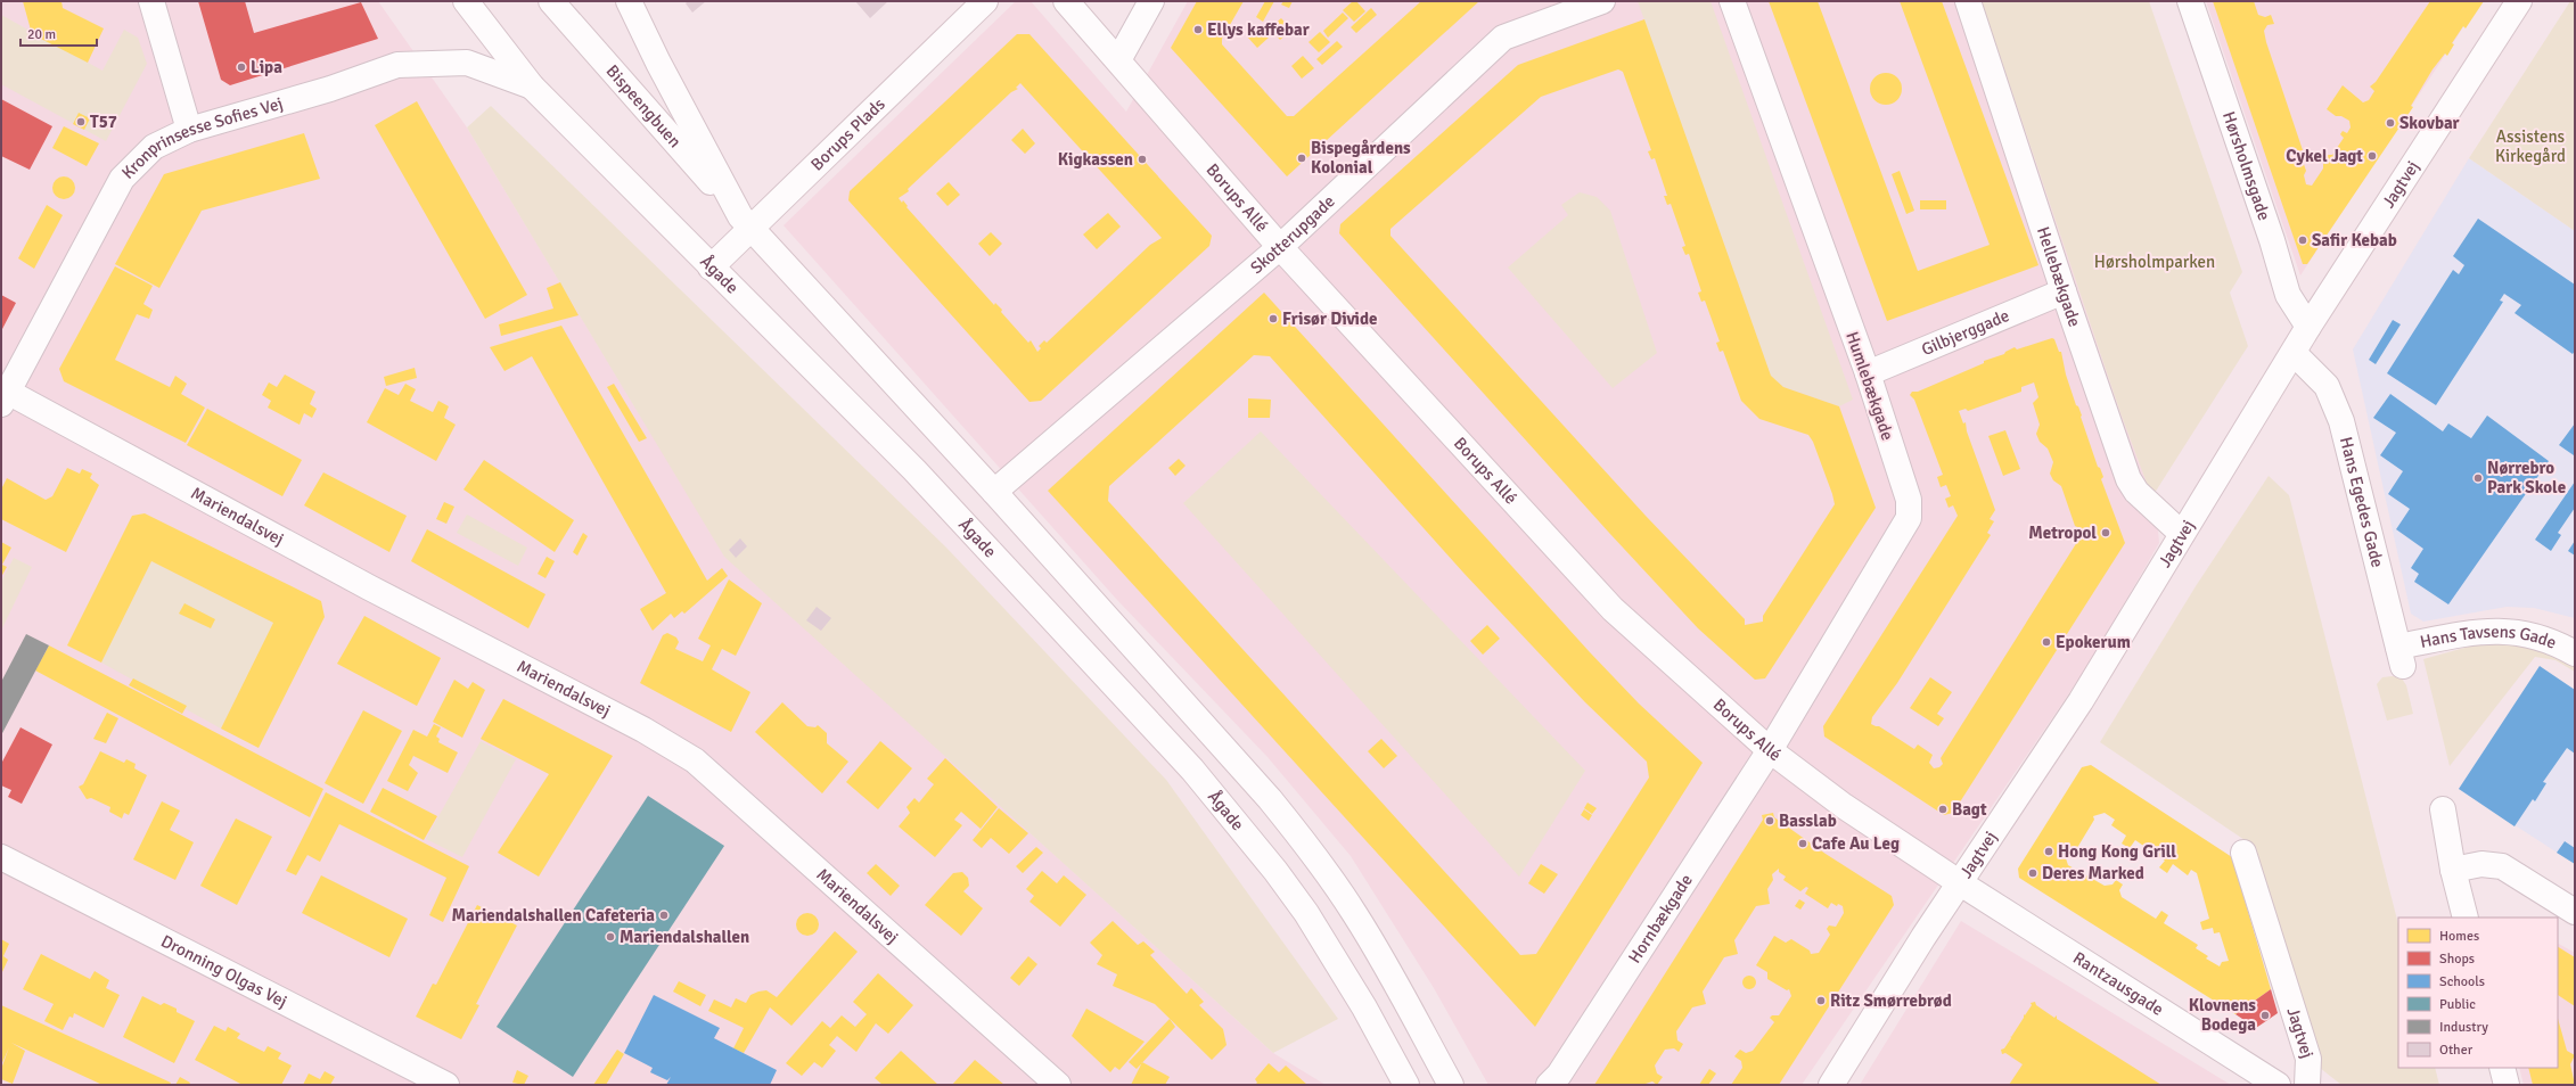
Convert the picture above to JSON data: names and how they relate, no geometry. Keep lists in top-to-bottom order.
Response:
{
  "streets": {
    "street": [
      "Bispeengbuen",
      "Borups Plads",
      "Kronprinsesse Sofies Vej",
      "Hørsholmsgade",
      "Jagtvej",
      "Borups Allé",
      "Skotterupgade",
      "Ågade",
      "Hellebækgade",
      "Gilbjerggade",
      "Humlebækgade",
      "Hans Egedes Gade",
      "Mariendalsvej",
      "Hans Tavsens Gade",
      "Hornbækgade",
      "Dronning Olgas Vej",
      "Rantzausgade"
    ]
  },
  "crossings": [
    ["Bispeengbuen", "Borups Plads"],
    ["Borups Plads", "Ågade"],
    ["Kronprinsesse Sofies Vej", "Ågade"],
    ["Kronprinsesse Sofies Vej", "Mariendalsvej"],
    ["Hørsholmsgade", "Jagtvej"],
    ["Jagtvej", "Borups Allé"],
    ["Jagtvej", "Hellebækgade"],
    ["Jagtvej", "Hans Egedes Gade"],
    ["Jagtvej", "Rantzausgade"],
    ["Borups Allé", "Skotterupgade"],
    ["Borups Allé", "Humlebækgade"],
    ["Borups Allé", "Hornbækgade"],
    ["Borups Allé", "Rantzausgade"],
    ["Hellebækgade", "Gilbjerggade"],
    ["Gilbjerggade", "Humlebækgade"],
    ["Humlebækgade", "Hornbækgade"],
    ["Hans Egedes Gade", "Hans Tavsens Gade"]
  ],
  "parks": ["Assistens Kirkegård", "Hørsholmparken"],
  "places": [
    "Ellys kaffebar",
    "Lipa",
    "T57",
    "Skovbar",
    "Cykel Jagt",
    "Bispegårdens Kolonial",
    "Kigkassen",
    "Safir Kebab",
    "Frisør Divide",
    "Nørrebro Park Skole",
    "Metropol",
    "Epokerum",
    "Bagt",
    "Basslab",
    "Cafe Au Leg",
    "Hong Kong Grill",
    "Deres Marked",
    "Mariendalshallen Cafeteria",
    "Mariendalshallen",
    "Ritz Smørrebrød",
    "Klovnens Bodega"
  ],
  "legend": [
    "Homes",
    "Shops",
    "Schools",
    "Public",
    "Industry",
    "Other"
  ],
  "scale_bar": "20 m"
}
